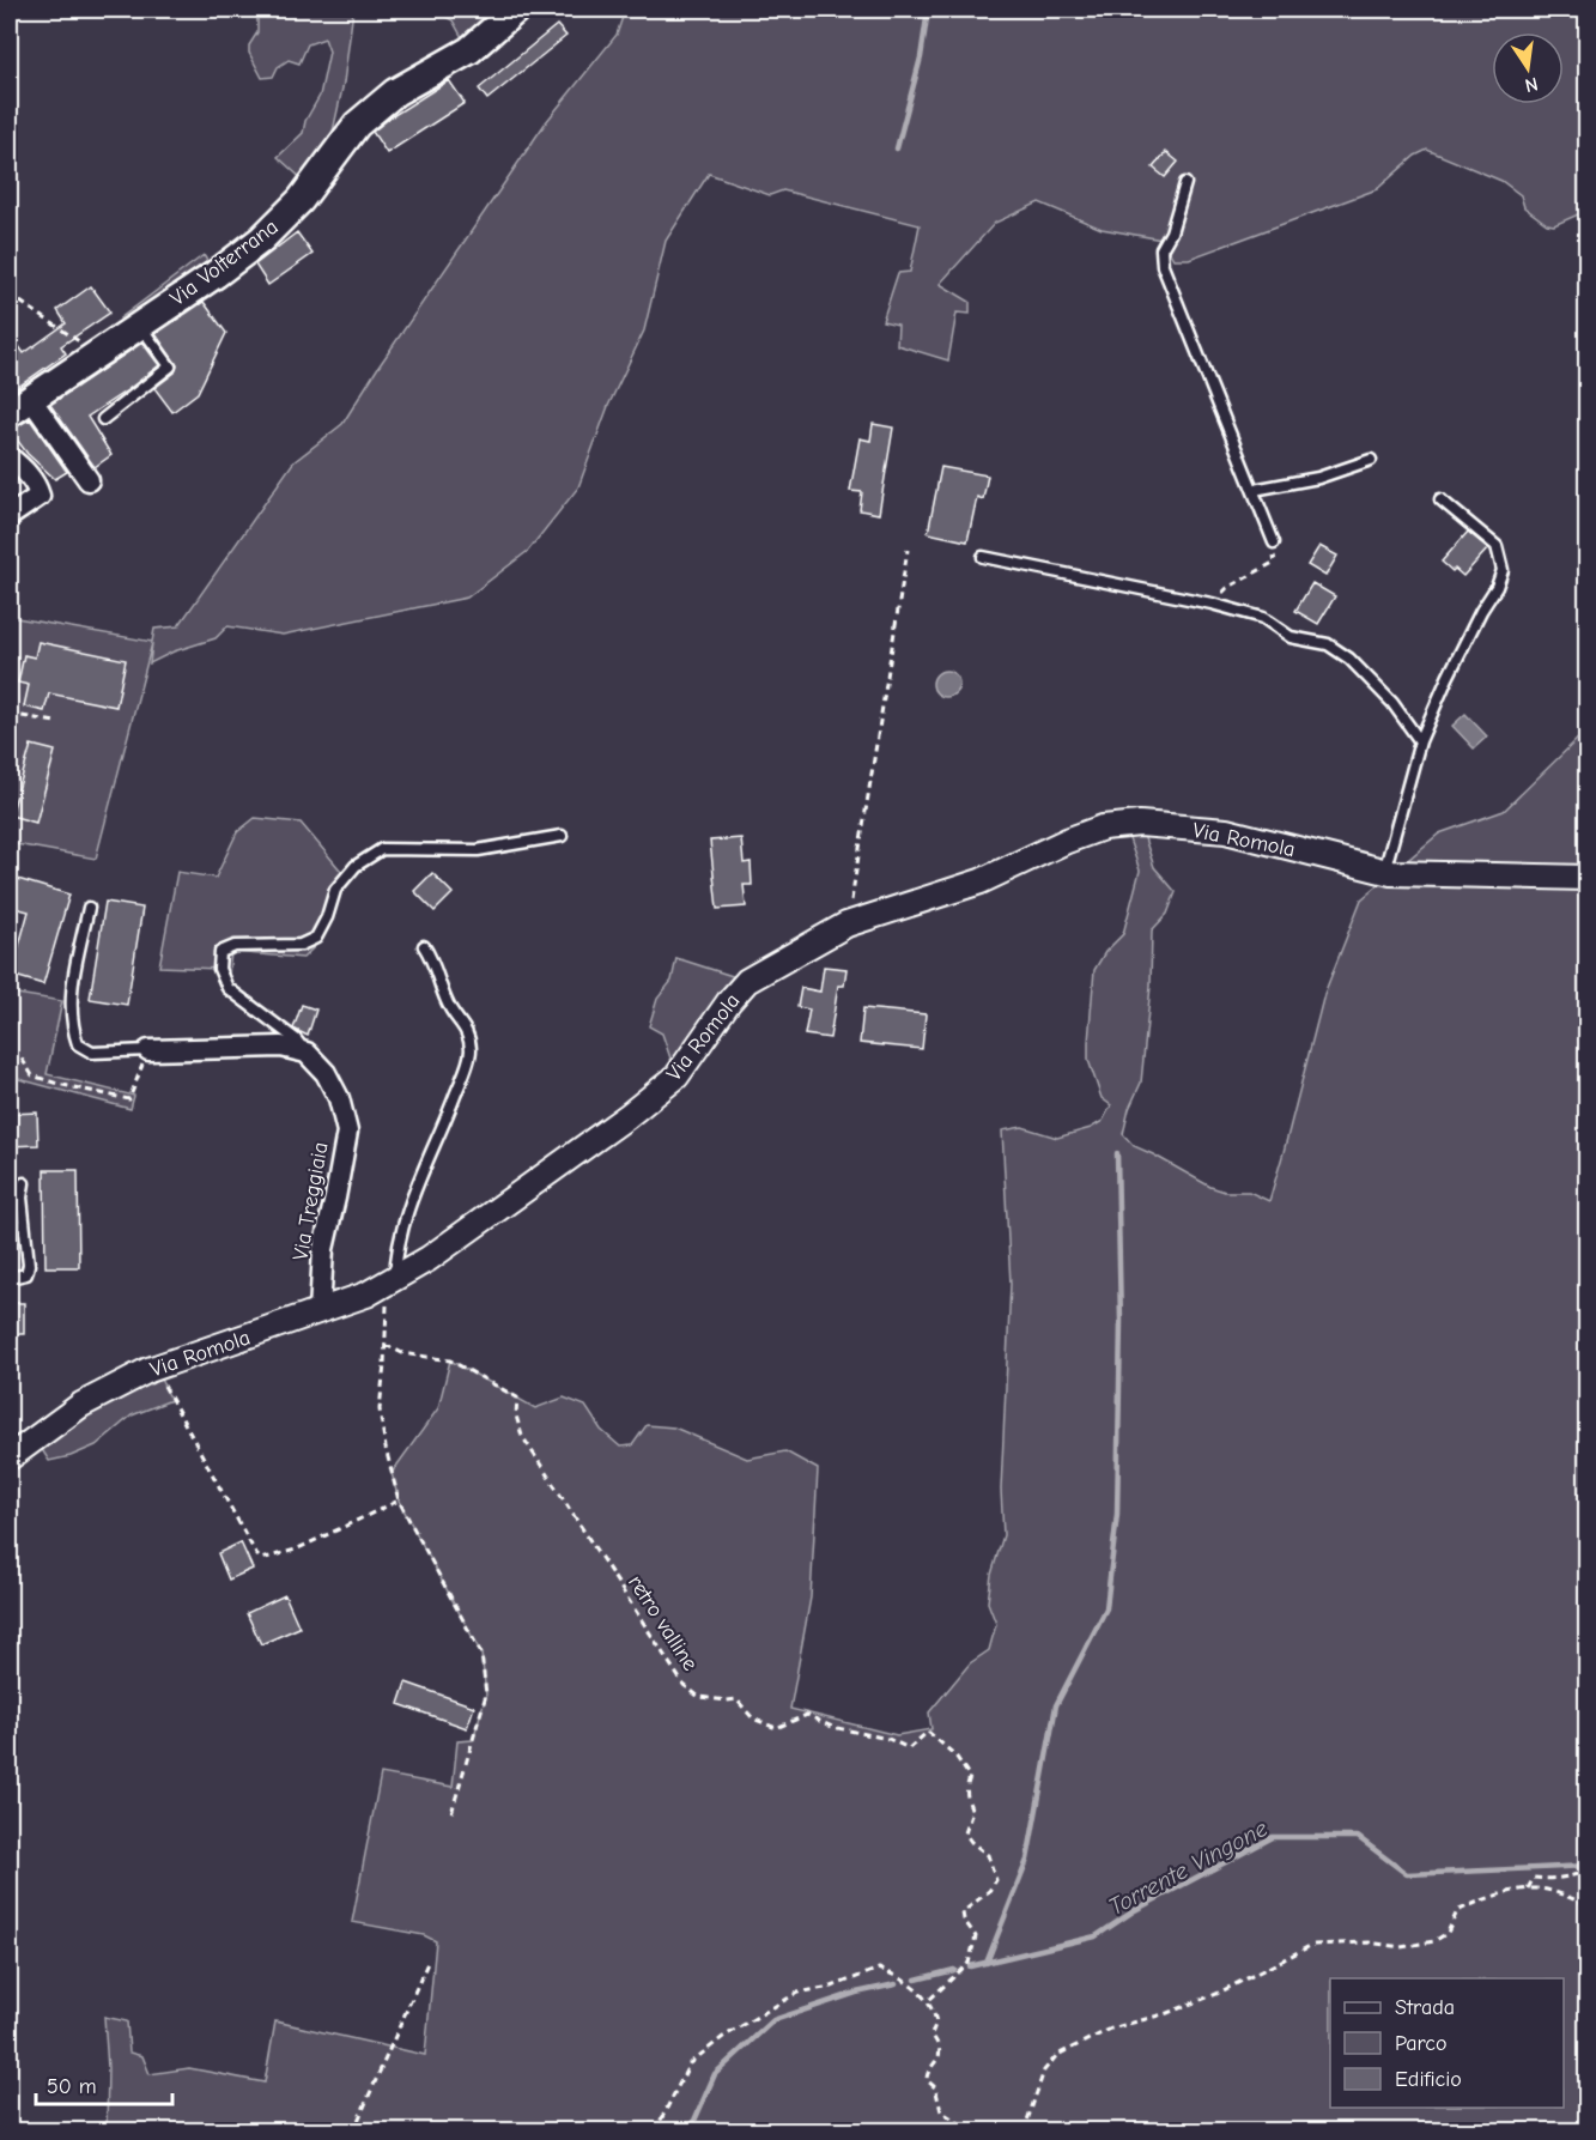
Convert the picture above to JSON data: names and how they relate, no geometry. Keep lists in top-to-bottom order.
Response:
{
  "streets": {
    "main road": ["Via Volterrana"],
    "street": ["Via Romola", "Via Treggiaia"],
    "path": ["retro valline"]
  },
  "crossings": [
    ["Via Romola", "Via Treggiaia"]
  ],
  "water": ["Torrente Vingone"],
  "legend": ["Strada", "Parco", "Edificio"],
  "scale_bar": "50 m",
  "north": "bottom"
}
